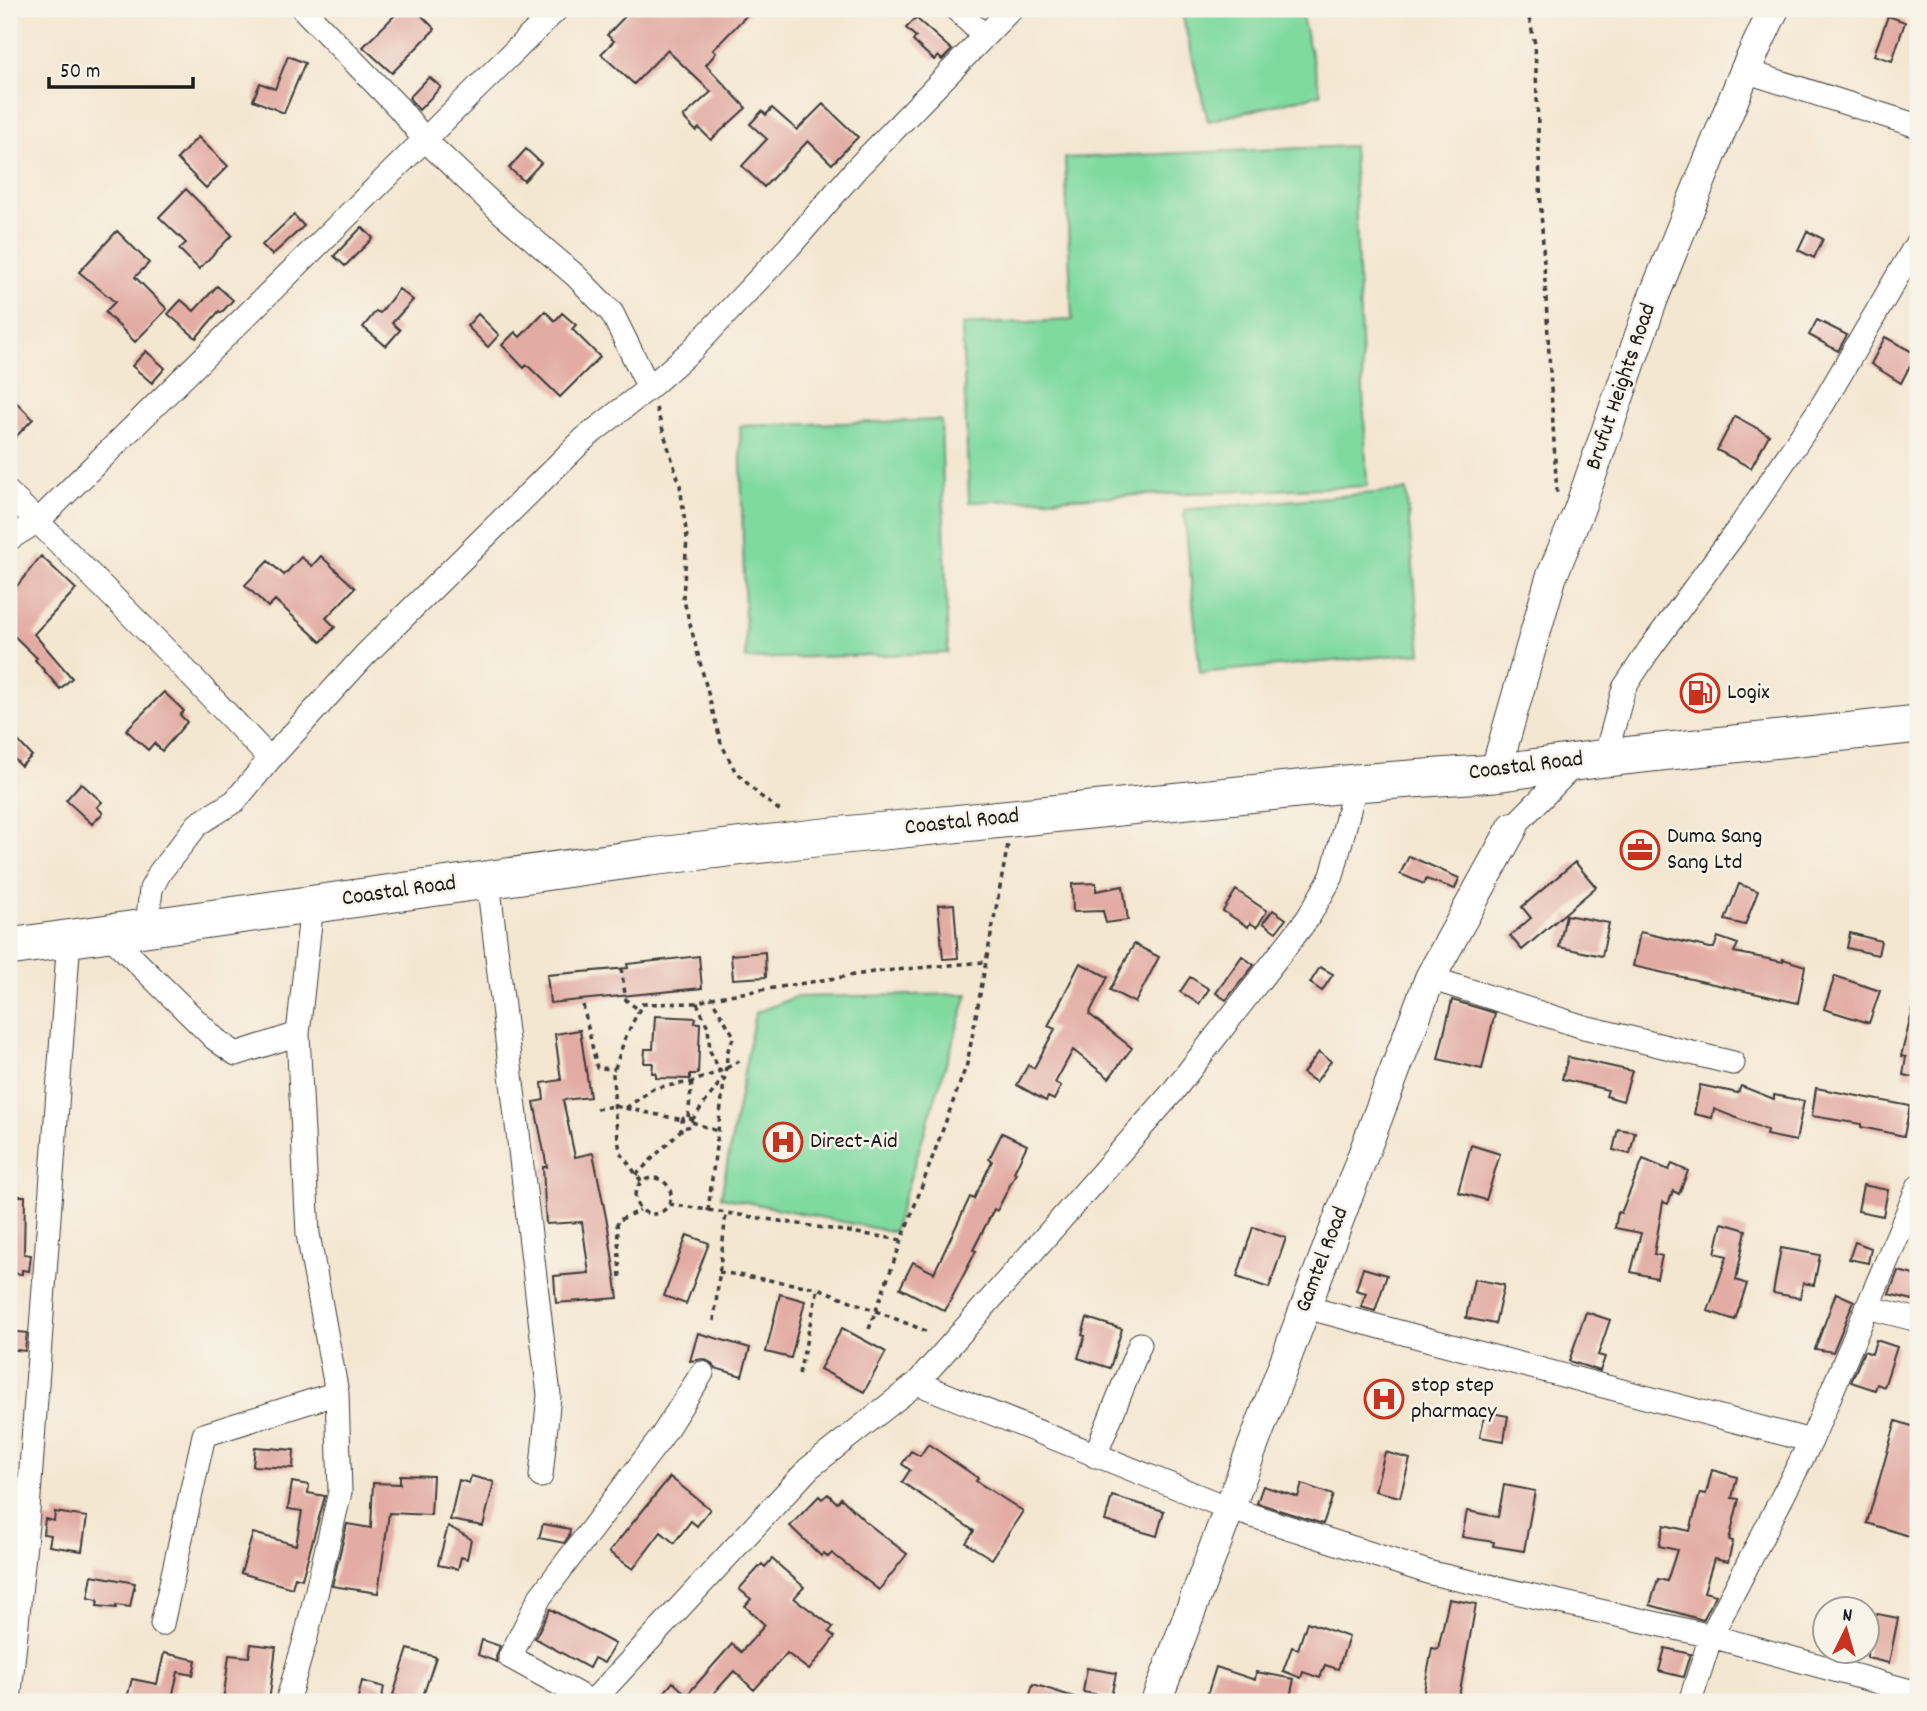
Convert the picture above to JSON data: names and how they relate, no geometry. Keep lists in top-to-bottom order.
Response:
{
  "streets": {
    "main road": ["Coastal Road"],
    "street": ["Brufut Heights Road", "Gamtel Road"]
  },
  "crossings": [
    ["Brufut Heights Road", "Coastal Road"]
  ],
  "places": {
    "fuel station": ["Logix"],
    "office": ["Duma Sang Sang Ltd"],
    "hospital": ["Direct-Aid", "stop step pharmacy"]
  },
  "scale_bar": "50 m",
  "north": "top"
}
